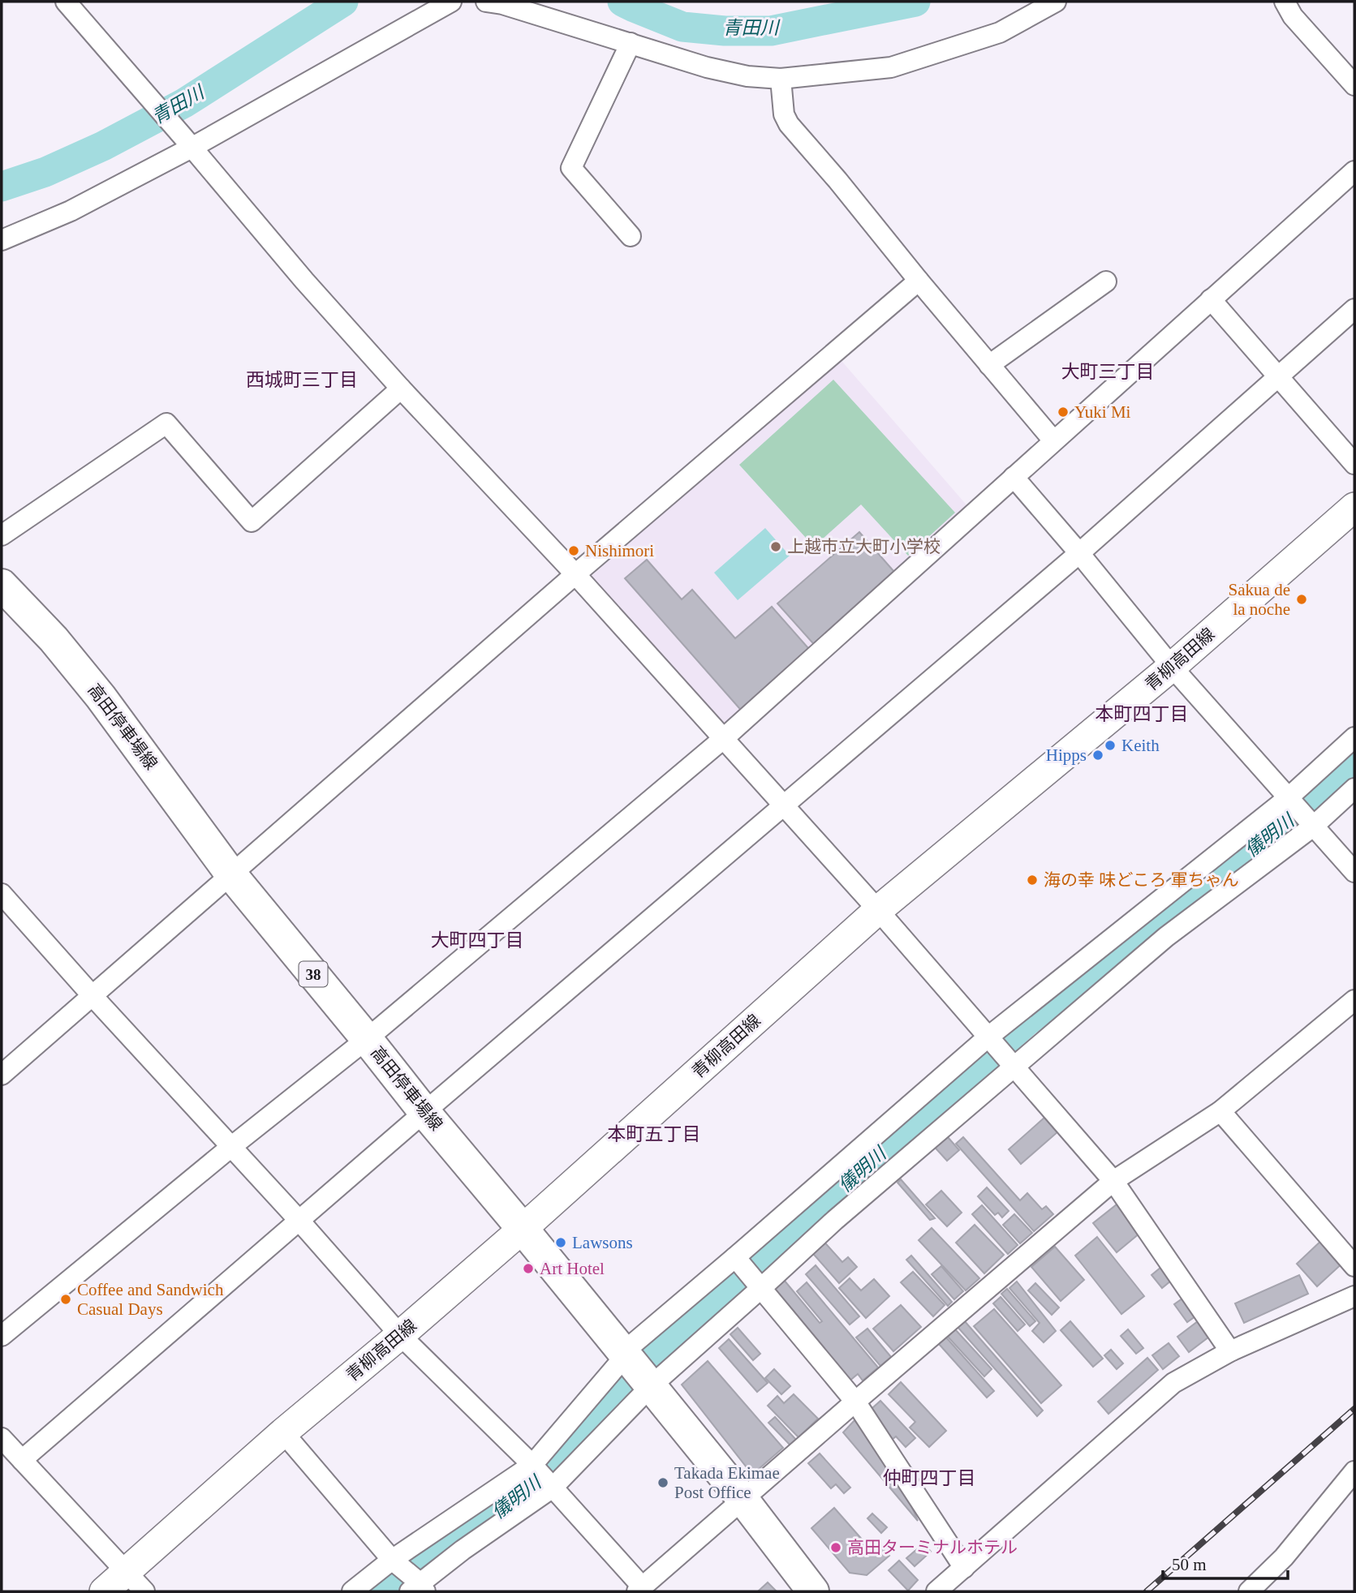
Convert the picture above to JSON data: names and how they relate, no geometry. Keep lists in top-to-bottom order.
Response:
{
  "streets": {
    "main road": ["青柳高田線", "高田停車場線", "38"]
  },
  "crossings": [
    ["青柳高田線", "高田停車場線"]
  ],
  "districts": [
    "大町三丁目",
    "西城町三丁目",
    "本町四丁目",
    "大町四丁目",
    "本町五丁目",
    "仲町四丁目"
  ],
  "water": ["青田川", "儀明川"],
  "places": [
    "Yuki Mi",
    "上越市立大町小学校",
    "Nishimori",
    "Sakua de la noche",
    "Keith",
    "Hipps",
    "海の幸 味どころ 軍ちゃん",
    "Lawsons",
    "Art Hotel",
    "Coffee and Sandwich Casual Days",
    "Takada Ekimae Post Office",
    "高田ターミナルホテル"
  ],
  "scale_bar": "50 m"
}
